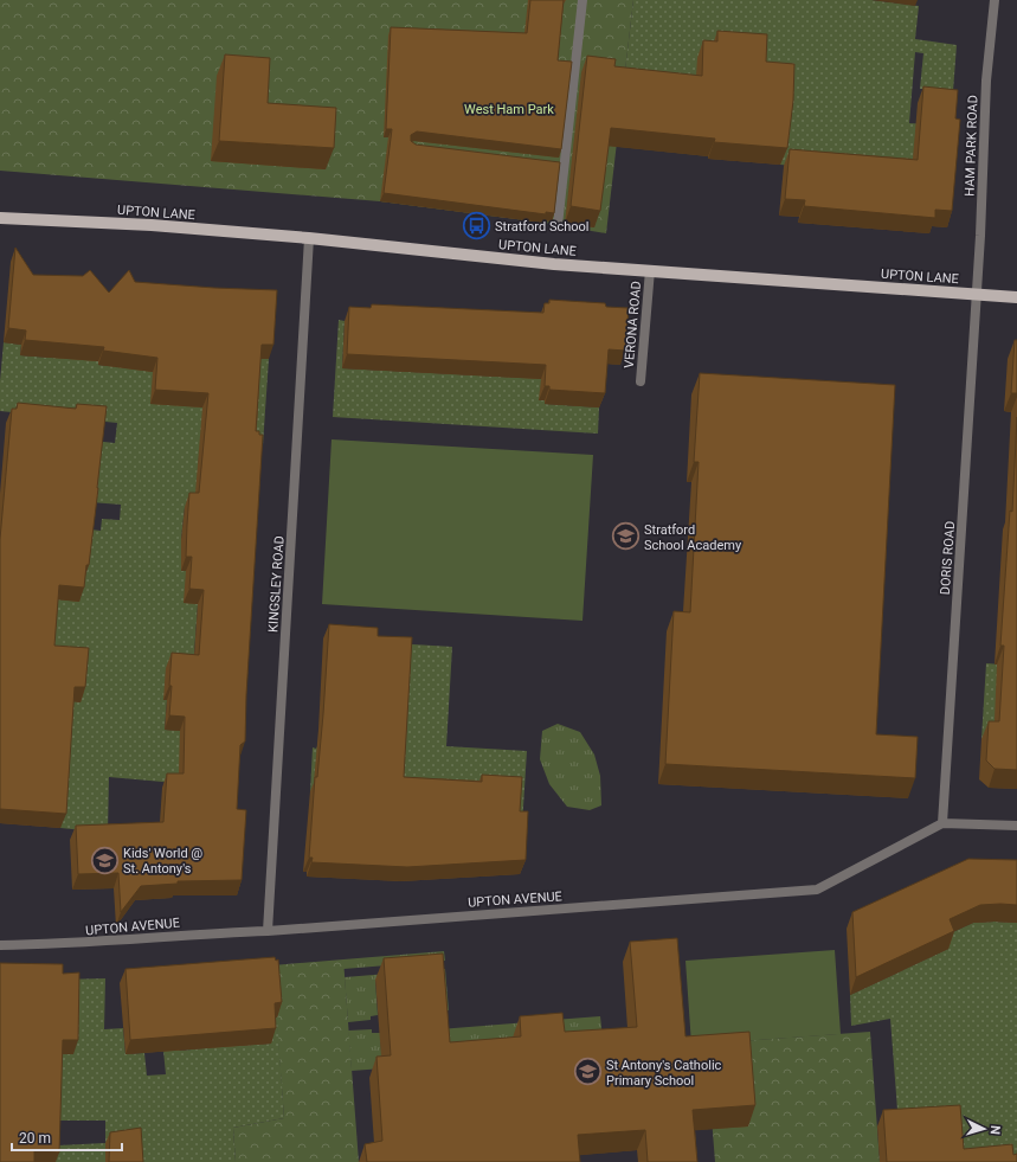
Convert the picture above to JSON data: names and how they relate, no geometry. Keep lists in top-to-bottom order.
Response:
{
  "streets": {
    "main road": ["UPTON LANE"],
    "street": [
      "HAM PARK ROAD",
      "VERONA ROAD",
      "DORIS ROAD",
      "KINGSLEY ROAD",
      "UPTON AVENUE"
    ]
  },
  "crossings": [
    ["HAM PARK ROAD", "UPTON LANE"],
    ["HAM PARK ROAD", "DORIS ROAD"],
    ["UPTON LANE", "VERONA ROAD"],
    ["UPTON LANE", "DORIS ROAD"],
    ["UPTON LANE", "KINGSLEY ROAD"],
    ["DORIS ROAD", "UPTON AVENUE"],
    ["KINGSLEY ROAD", "UPTON AVENUE"]
  ],
  "parks": ["West Ham Park"],
  "places": {
    "bus stop": ["Stratford School"],
    "school or university": ["Stratford School Academy", "Kids' World @ St. Antony's", "St Antony's Catholic Primary School"]
  },
  "scale_bar": "20 m",
  "north": "right"
}
